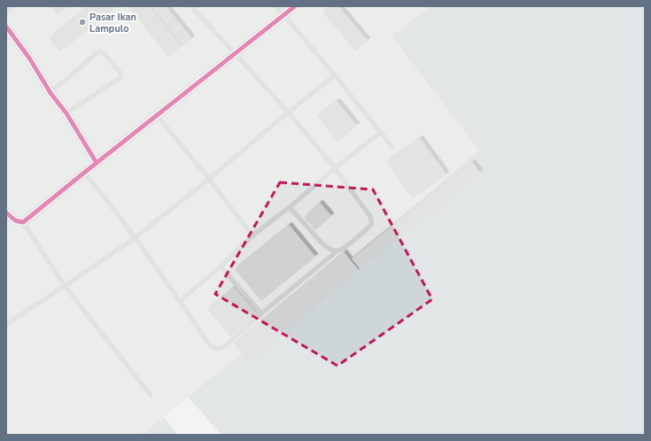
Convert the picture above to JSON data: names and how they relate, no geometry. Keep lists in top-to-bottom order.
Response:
{
  "places": ["Pasar Ikan Lampulo"]
}
